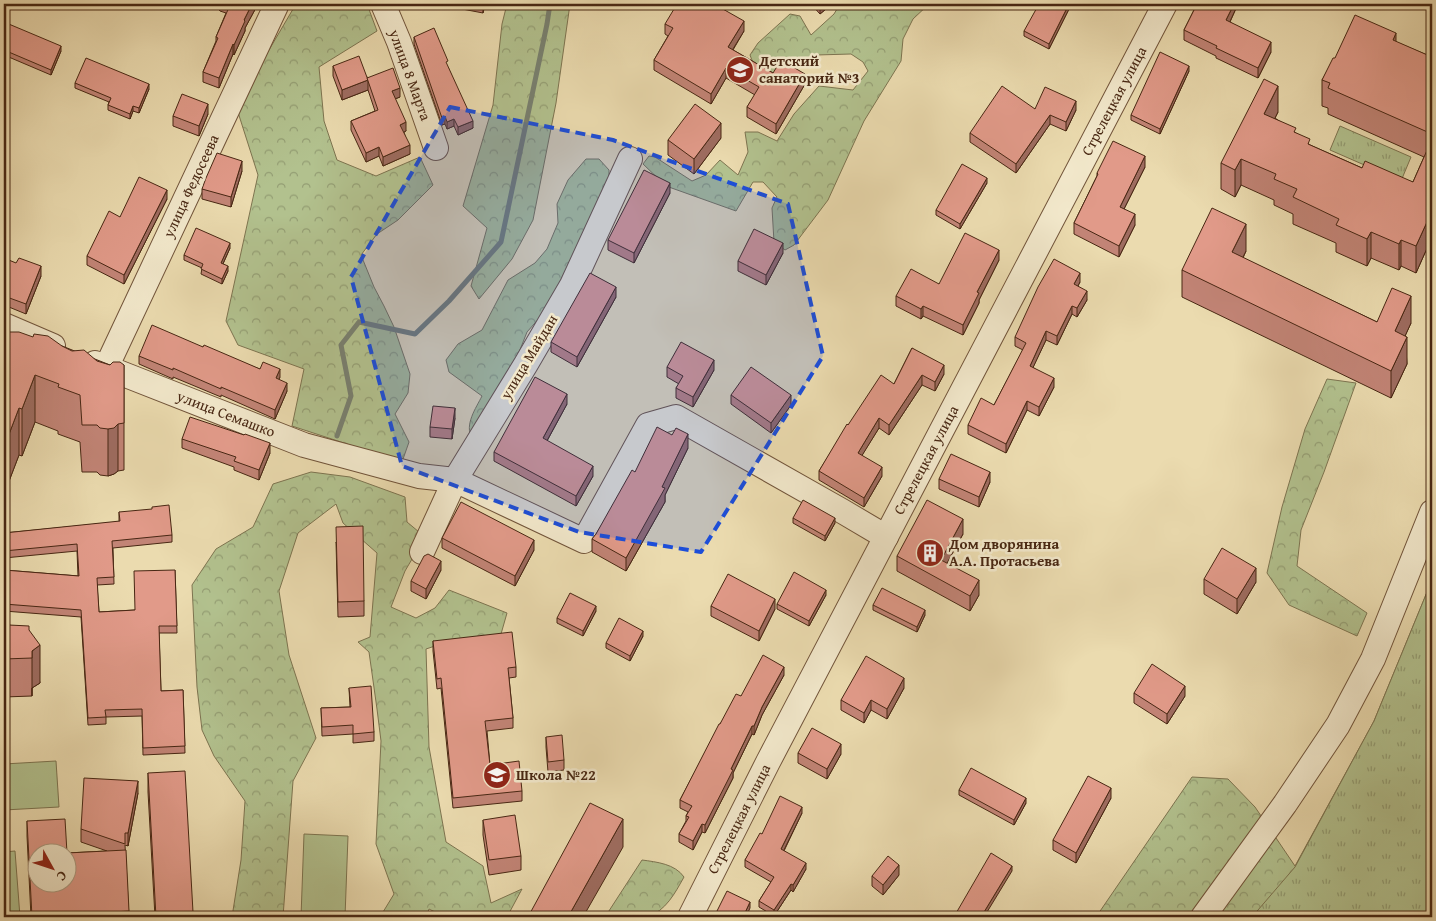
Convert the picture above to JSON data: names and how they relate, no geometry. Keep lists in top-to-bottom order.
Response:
{
  "streets": {
    "street": [
      "улица 8 Марта",
      "Стрелецкая улица",
      "улица Федосеева",
      "улица Майдан",
      "улица Семашко"
    ]
  },
  "crossings": [
    ["Стрелецкая улица", "улица Семашко"],
    ["улица Федосеева", "улица Семашко"],
    ["улица Майдан", "улица Семашко"]
  ],
  "places": {
    "school or university": ["Детский санаторий №3", "Школа №22"],
    "building": ["Дом дворянина А.А. Протасьева"]
  },
  "north": "bottom right"
}
